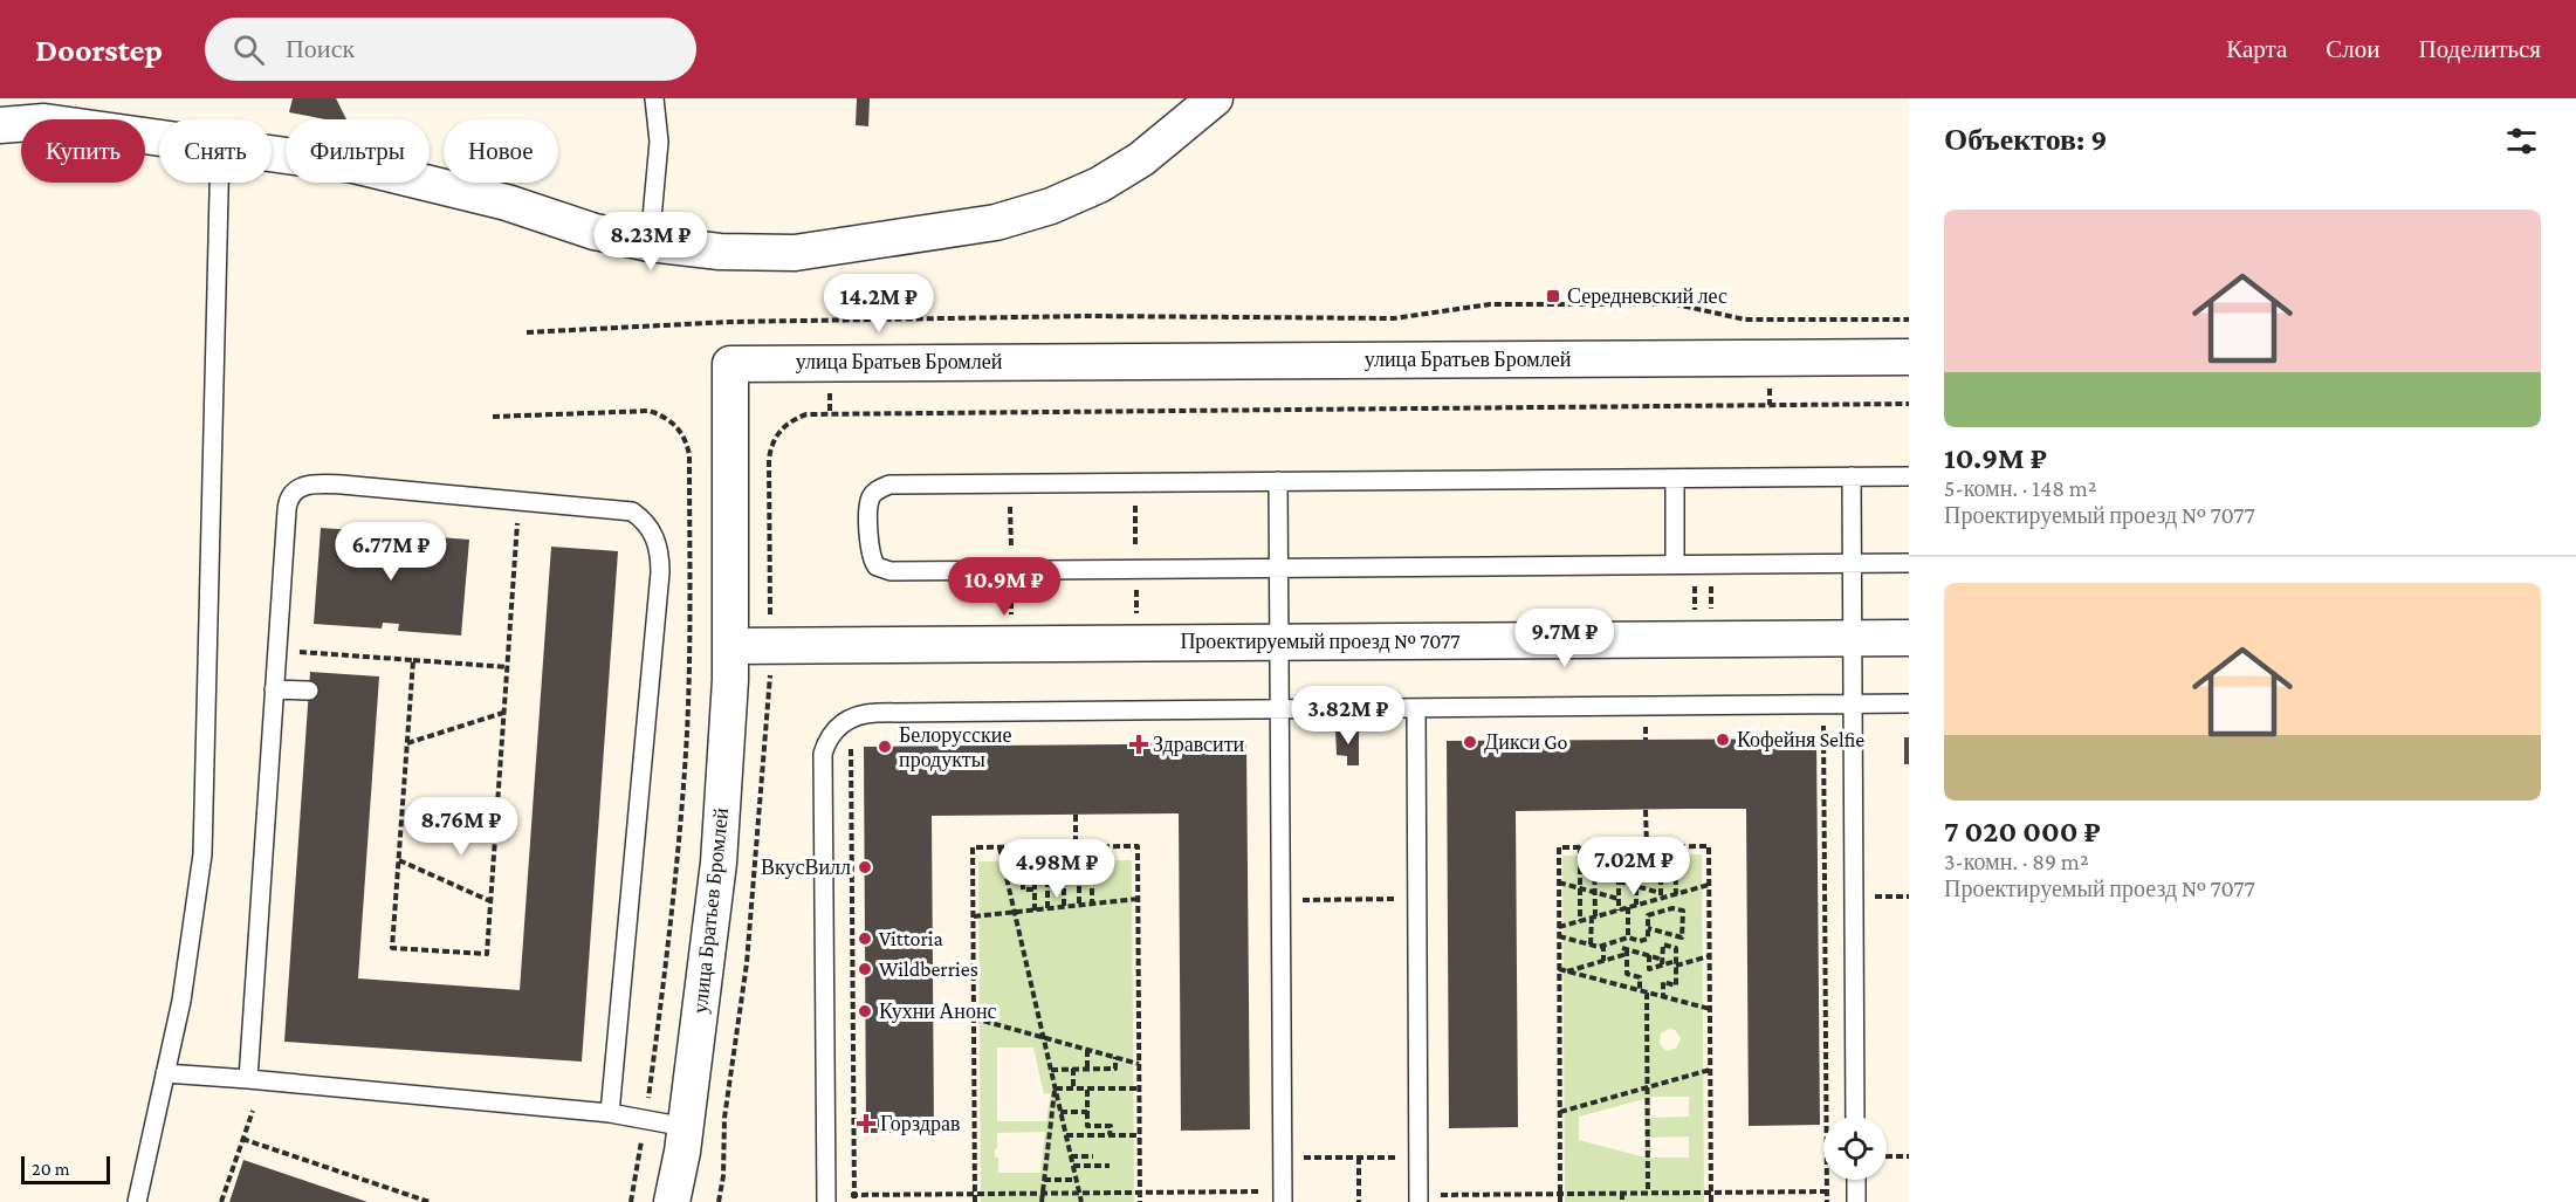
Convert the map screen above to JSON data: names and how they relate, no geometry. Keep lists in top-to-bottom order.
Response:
{
  "streets": {
    "street": ["улица Братьев Бромлей", "Проектируемый проезд № 7077"]
  },
  "crossings": [
    ["улица Братьев Бромлей", "Проектируемый проезд № 7077"]
  ],
  "places": {
    "transit": ["Середневский лес"],
    "other": [
      "Кофейня Selfie",
      "Дикси Go",
      "Белорусские продукты",
      "ВкусВилл",
      "Vittoria",
      "Wildberries",
      "Кухни Анонс"
    ],
    "health": ["Здравсити", "Горздрав"]
  },
  "scale_bar": "20 m",
  "page": {
    "header": "Doorstep",
    "search": "Поиск",
    "nav": ["Карта", "Слои", "Поделиться"],
    "heading": "Объектов: 9",
    "chip": [
      "Купить",
      "Снять",
      "Фильтры",
      "Новое"
    ],
    "list": [
      {
        "name": "10.9M ₽",
        "note": "5-комн. · 148 m² · Проектируемый проезд № 7077"
      },
      {
        "name": "7 020 000 ₽",
        "note": "3-комн. · 89 m² · Проектируемый проезд № 7077"
      }
    ],
    "price": [
      "8.23M ₽",
      "14.2M ₽",
      "6.77M ₽",
      "10.9M ₽",
      "9.7M ₽",
      "3.82M ₽",
      "8.76M ₽",
      "7.02M ₽",
      "4.98M ₽"
    ],
    "scale": "20 m"
  }
}
